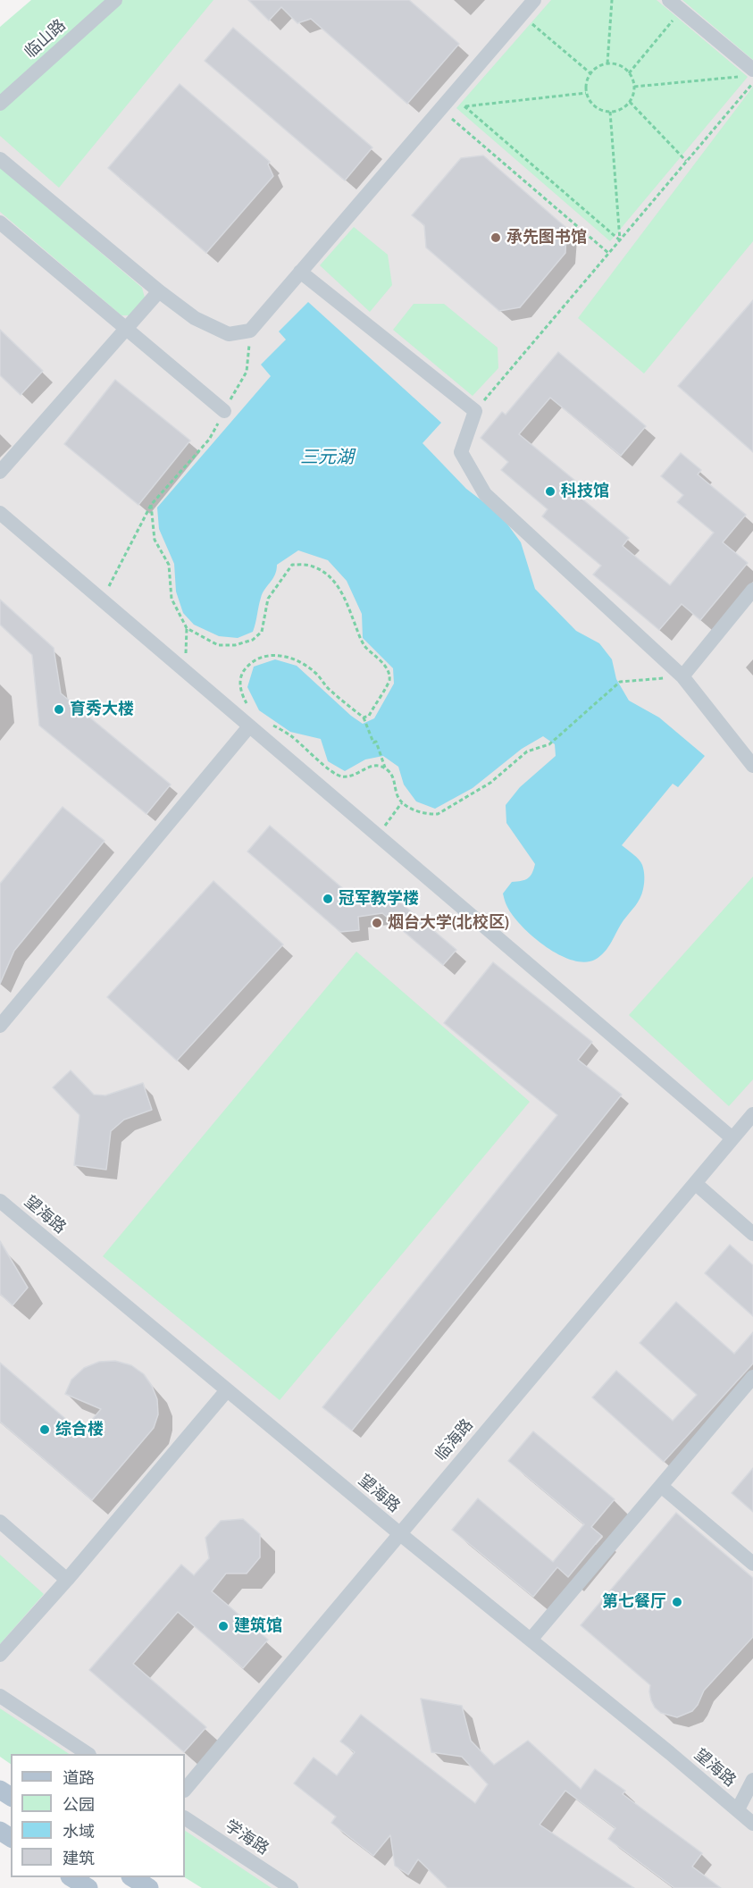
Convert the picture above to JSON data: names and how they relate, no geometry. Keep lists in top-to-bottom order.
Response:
{
  "streets": {
    "street": [
      "临山路",
      "望海路",
      "临海路",
      "学海路"
    ]
  },
  "crossings": [
    ["望海路", "临海路"]
  ],
  "water": ["三元湖"],
  "places": [
    "承先图书馆",
    "科技馆",
    "育秀大楼",
    "冠军教学楼",
    "烟台大学(北校区)",
    "综合楼",
    "第七餐厅",
    "建筑馆"
  ],
  "legend": [
    "道路",
    "公园",
    "水域",
    "建筑"
  ]
}
